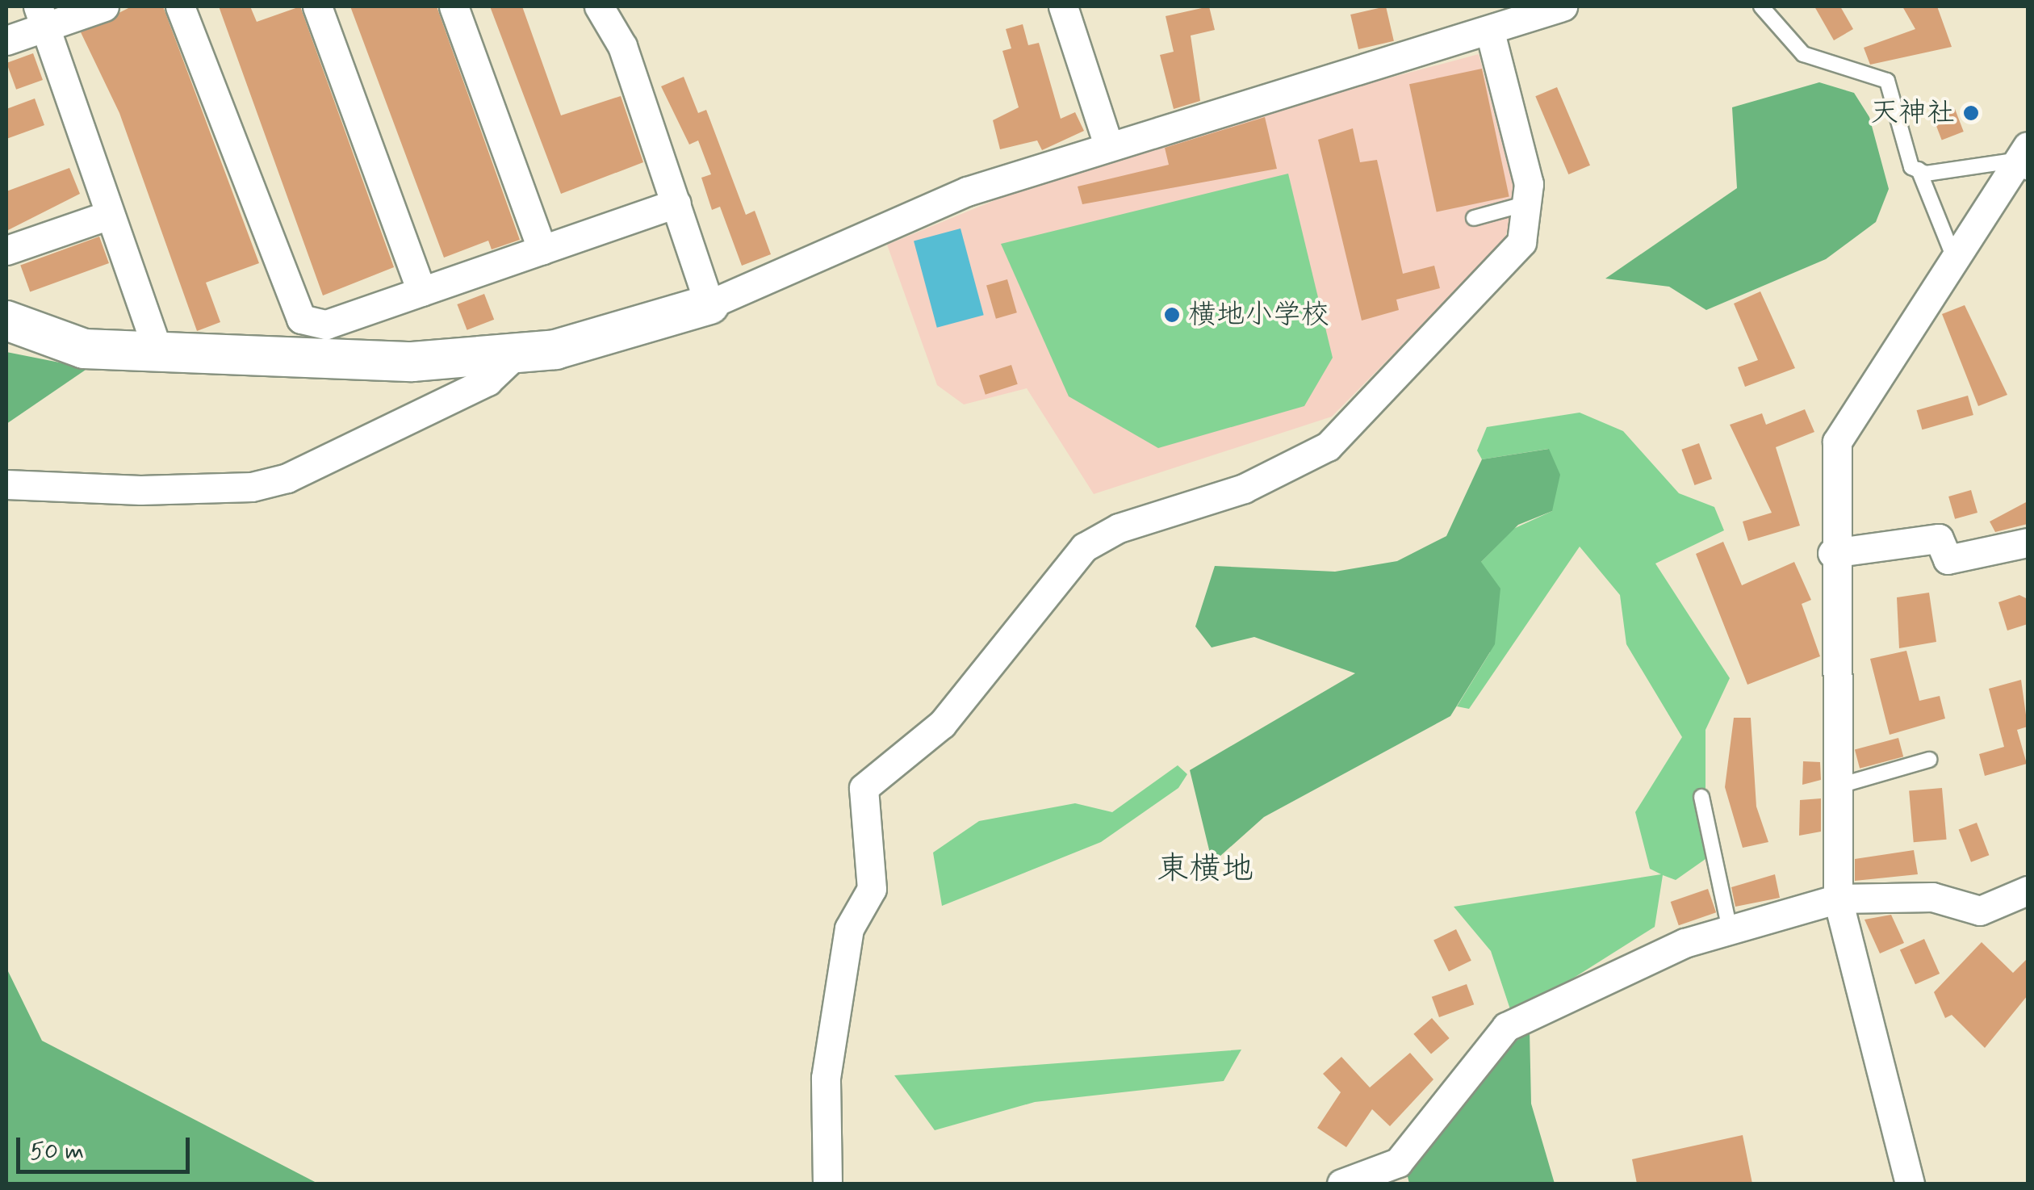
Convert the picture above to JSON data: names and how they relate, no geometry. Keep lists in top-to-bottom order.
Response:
{
  "districts": ["東横地"],
  "places": ["天神社", "横地小学校"],
  "scale_bar": "50 m"
}
